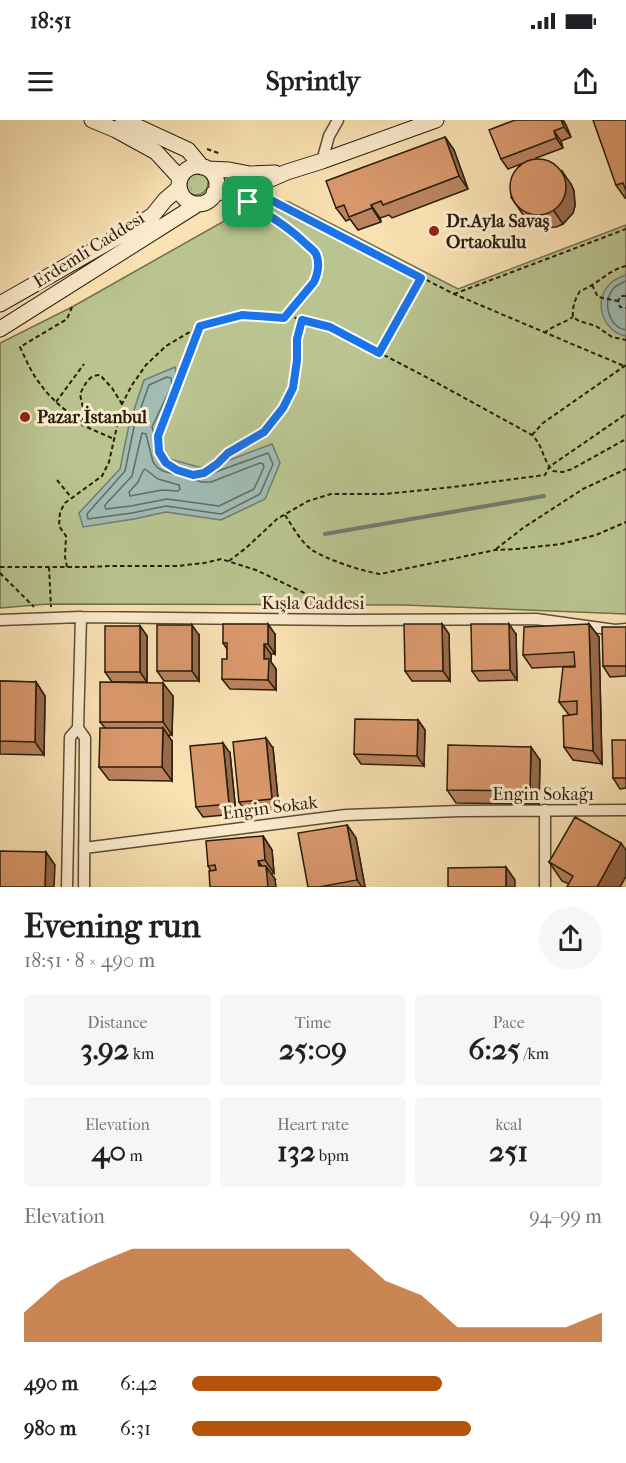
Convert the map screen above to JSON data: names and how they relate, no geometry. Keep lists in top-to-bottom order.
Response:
{
  "streets": {
    "main road": ["Erdemli Caddesi"],
    "street": ["Kışla Caddesi", "Engin Sokağı", "Engin Sokak"]
  },
  "crossings": [
    ["Engin Sokağı", "Engin Sokak"]
  ],
  "places": ["Dr.Ayla Savaş Ortaokulu", "Pazar İstanbul"],
  "page": {
    "status": "18:51",
    "header": "Sprintly",
    "heading": ["Evening run", "18:51 · 8 × 490 m"],
    "stats": [
      ["Distance", "3.92 km"],
      ["Time", "25:09"],
      ["Pace", "6:25 /km"],
      ["Elevation", "40 m"],
      ["Heart rate", "132 bpm"],
      ["kcal", "251"]
    ],
    "chart": ["Elevation", "94–99 m"],
    "list": [
      {
        "name": "490 m",
        "note": "6:42"
      },
      {
        "name": "980 m",
        "note": "6:31"
      }
    ]
  }
}
